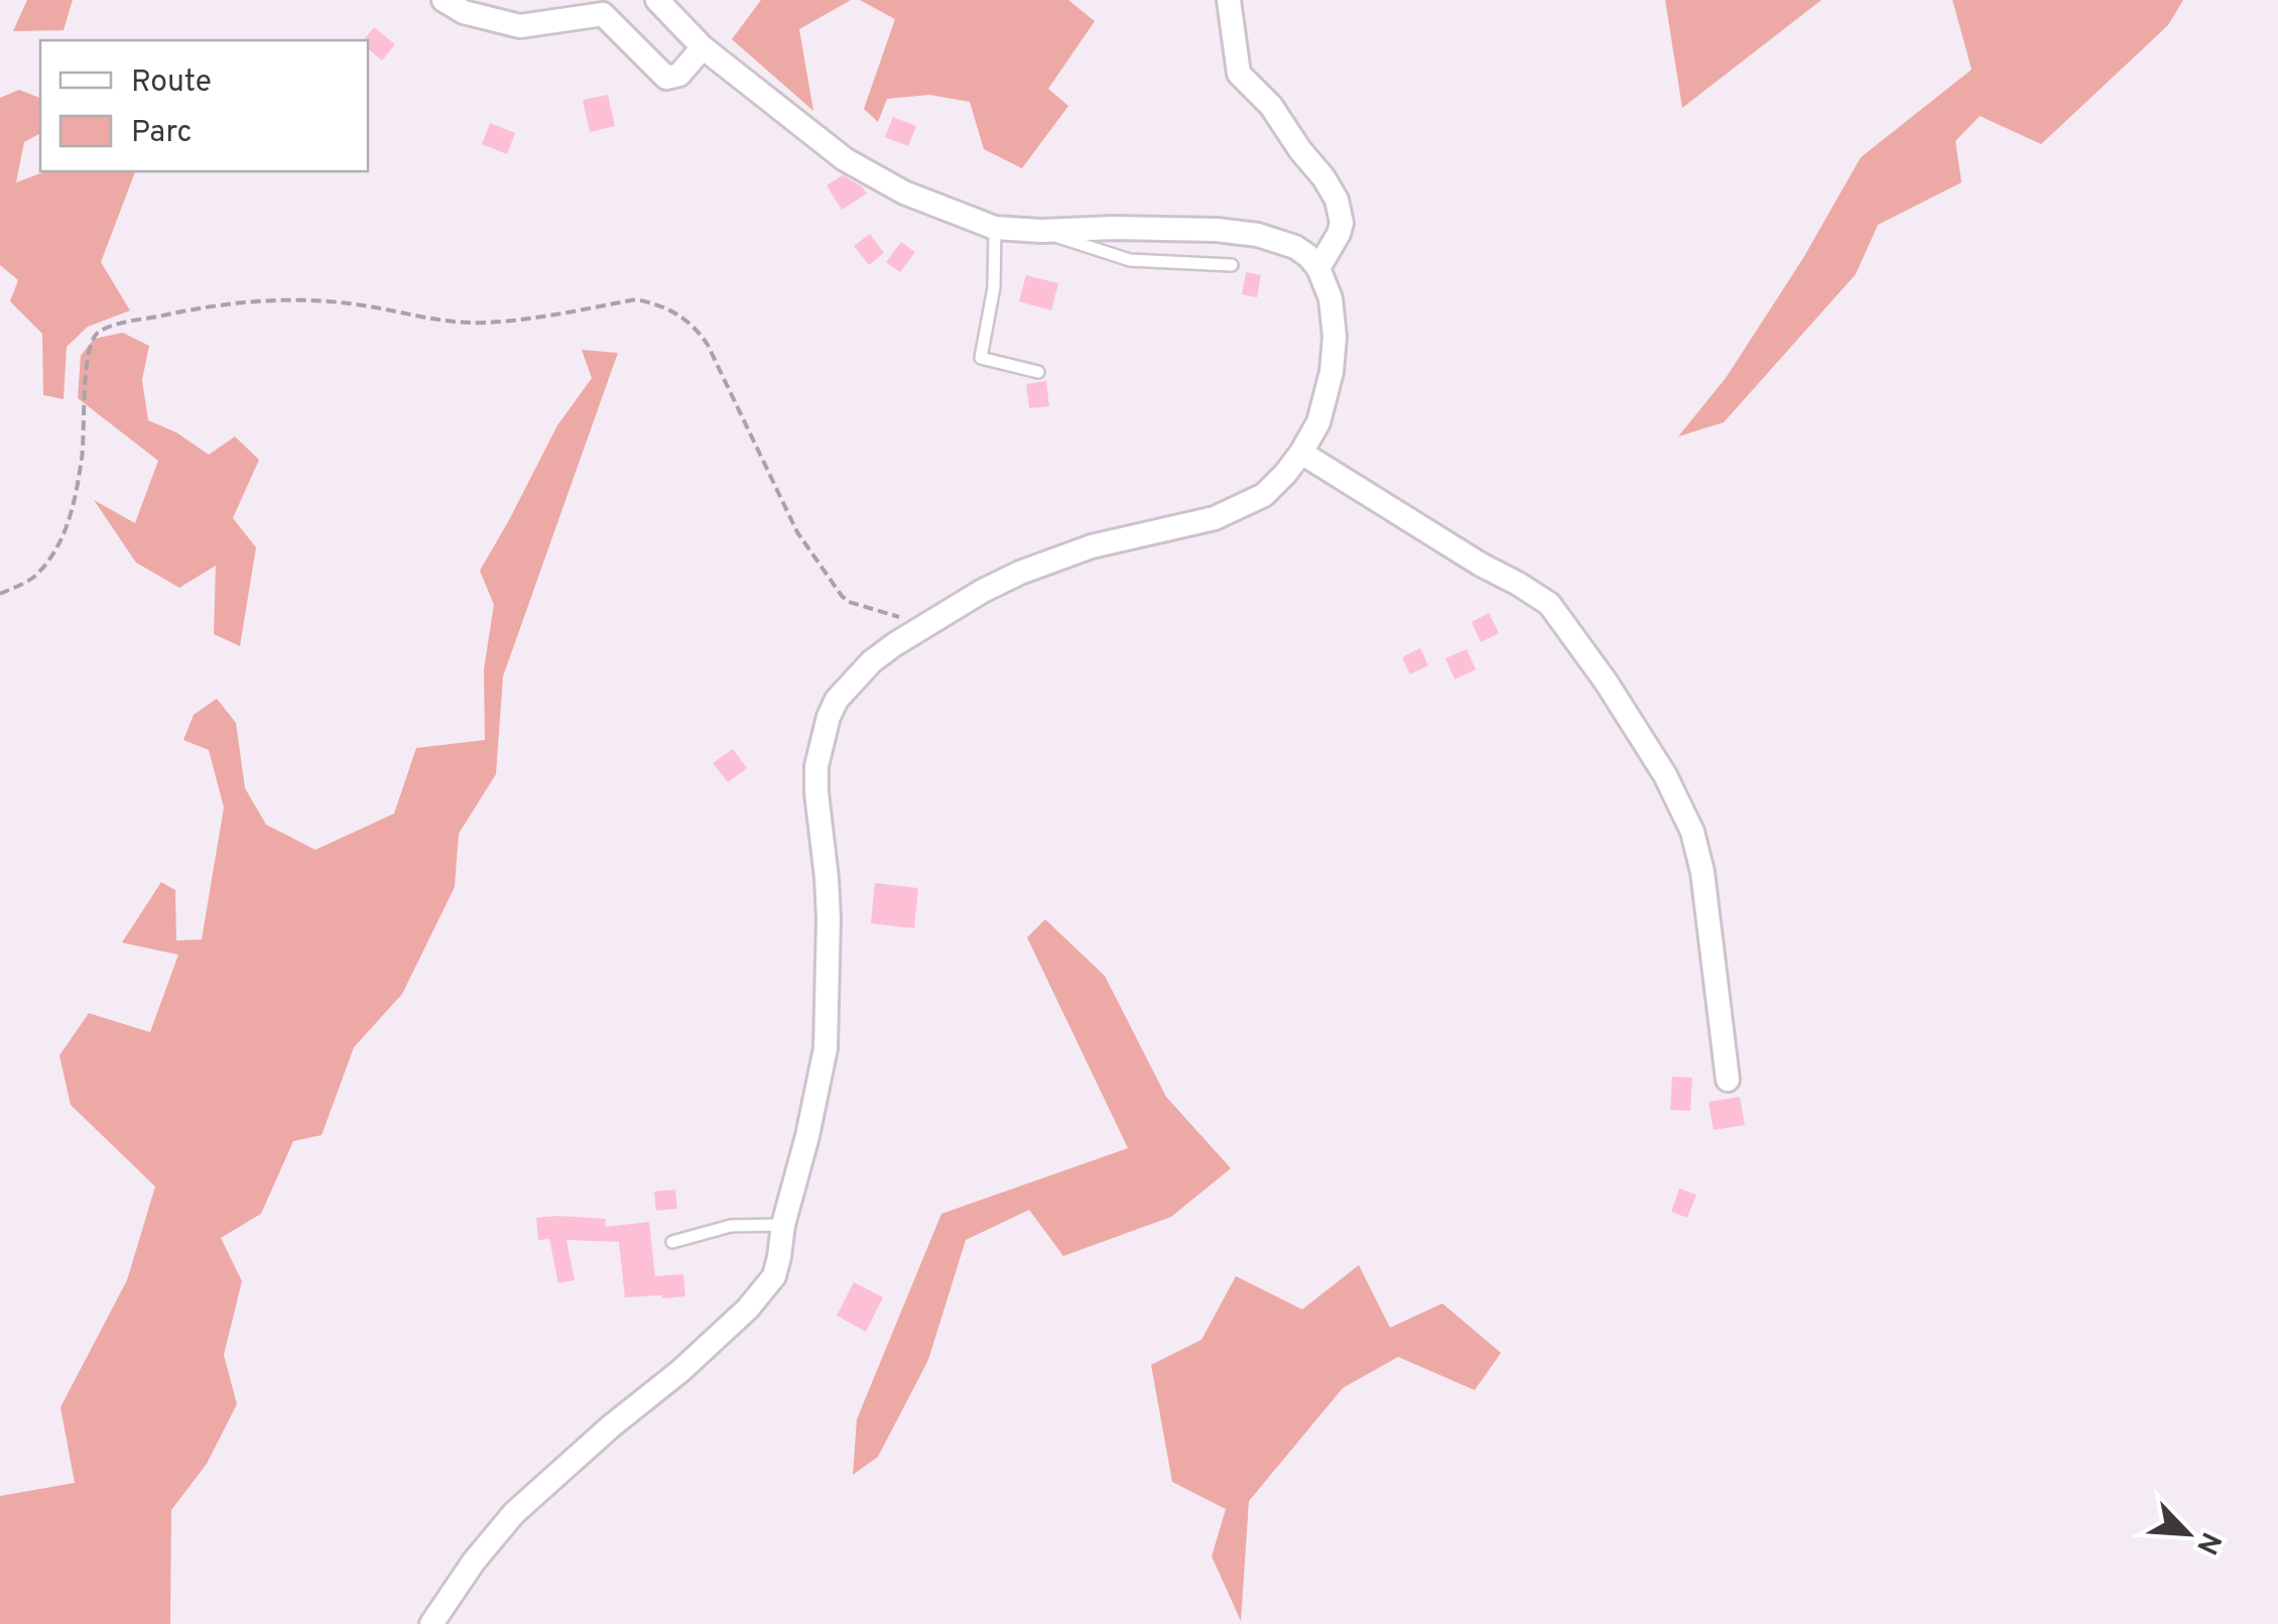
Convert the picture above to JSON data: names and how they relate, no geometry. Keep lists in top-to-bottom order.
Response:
{
  "legend": ["Route", "Parc"],
  "north": "bottom right"
}
